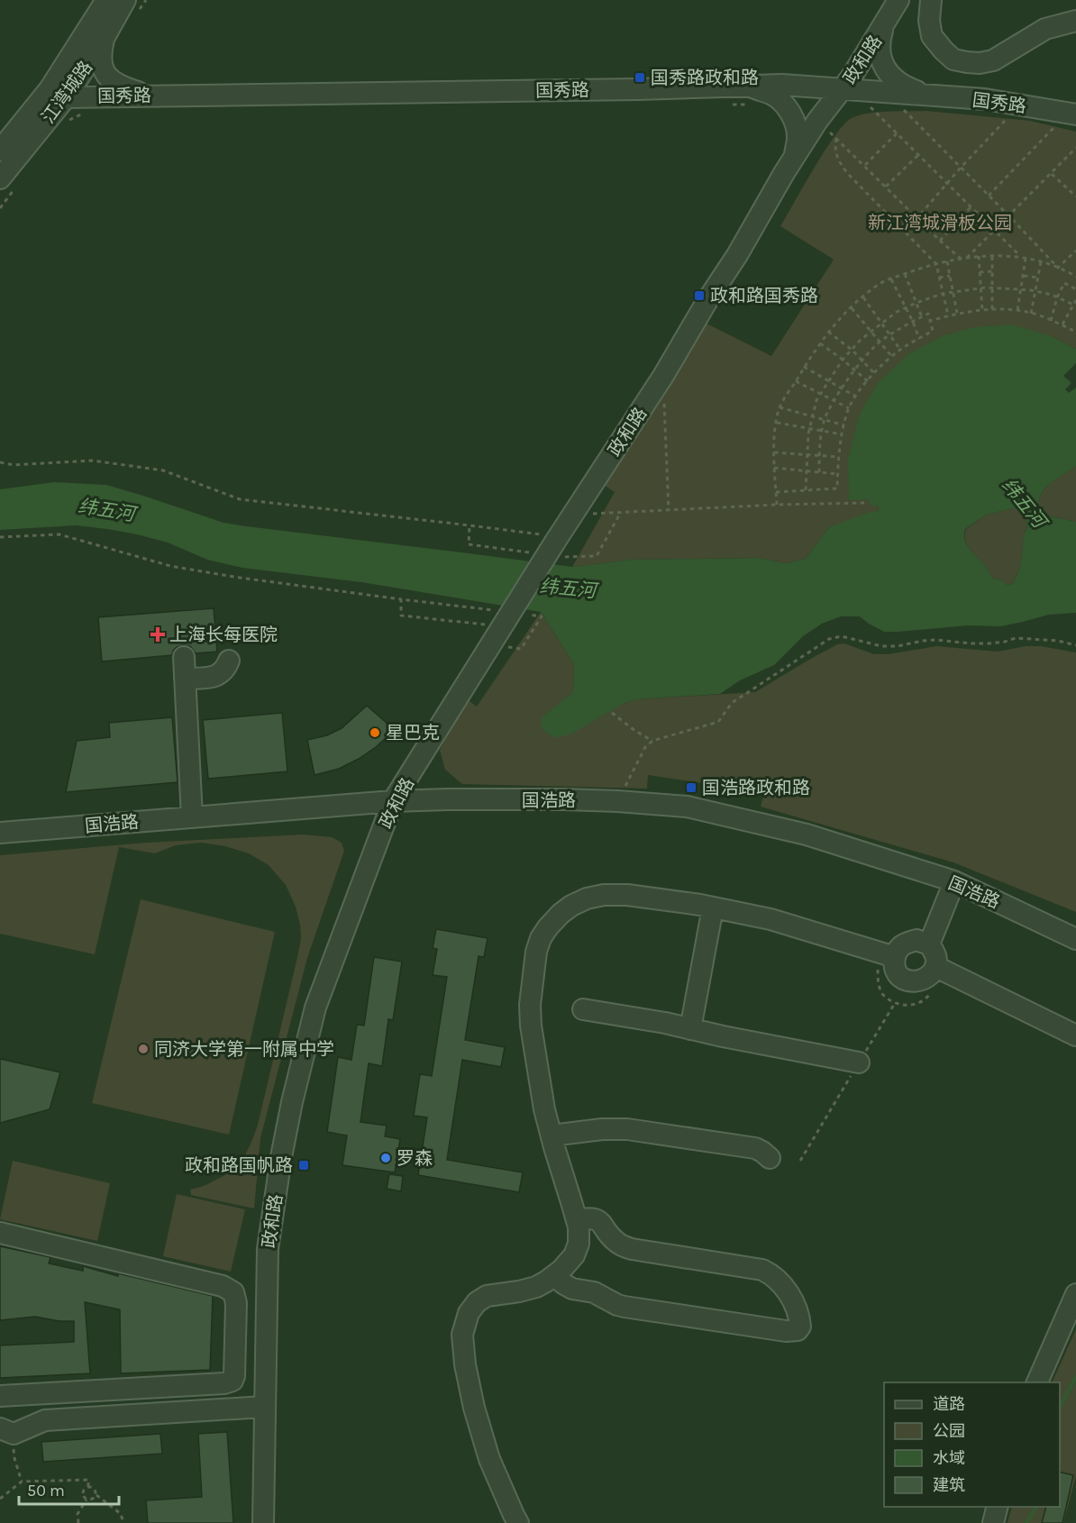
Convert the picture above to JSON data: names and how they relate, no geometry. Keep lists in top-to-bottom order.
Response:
{
  "streets": {
    "street": [
      "政和路",
      "国秀路",
      "江湾城路",
      "国浩路"
    ]
  },
  "crossings": [
    ["政和路", "国秀路"],
    ["政和路", "国浩路"],
    ["国秀路", "江湾城路"]
  ],
  "water": ["纬五河"],
  "parks": ["新江湾城滑板公园"],
  "places": {
    "transit": [
      "国秀路政和路",
      "政和路国秀路",
      "国浩路政和路",
      "政和路国帆路"
    ],
    "health": ["上海长每医院"],
    "other": ["星巴克", "同济大学第一附属中学", "罗森"]
  },
  "legend": [
    "道路",
    "公园",
    "水域",
    "建筑"
  ],
  "scale_bar": "50 m"
}
